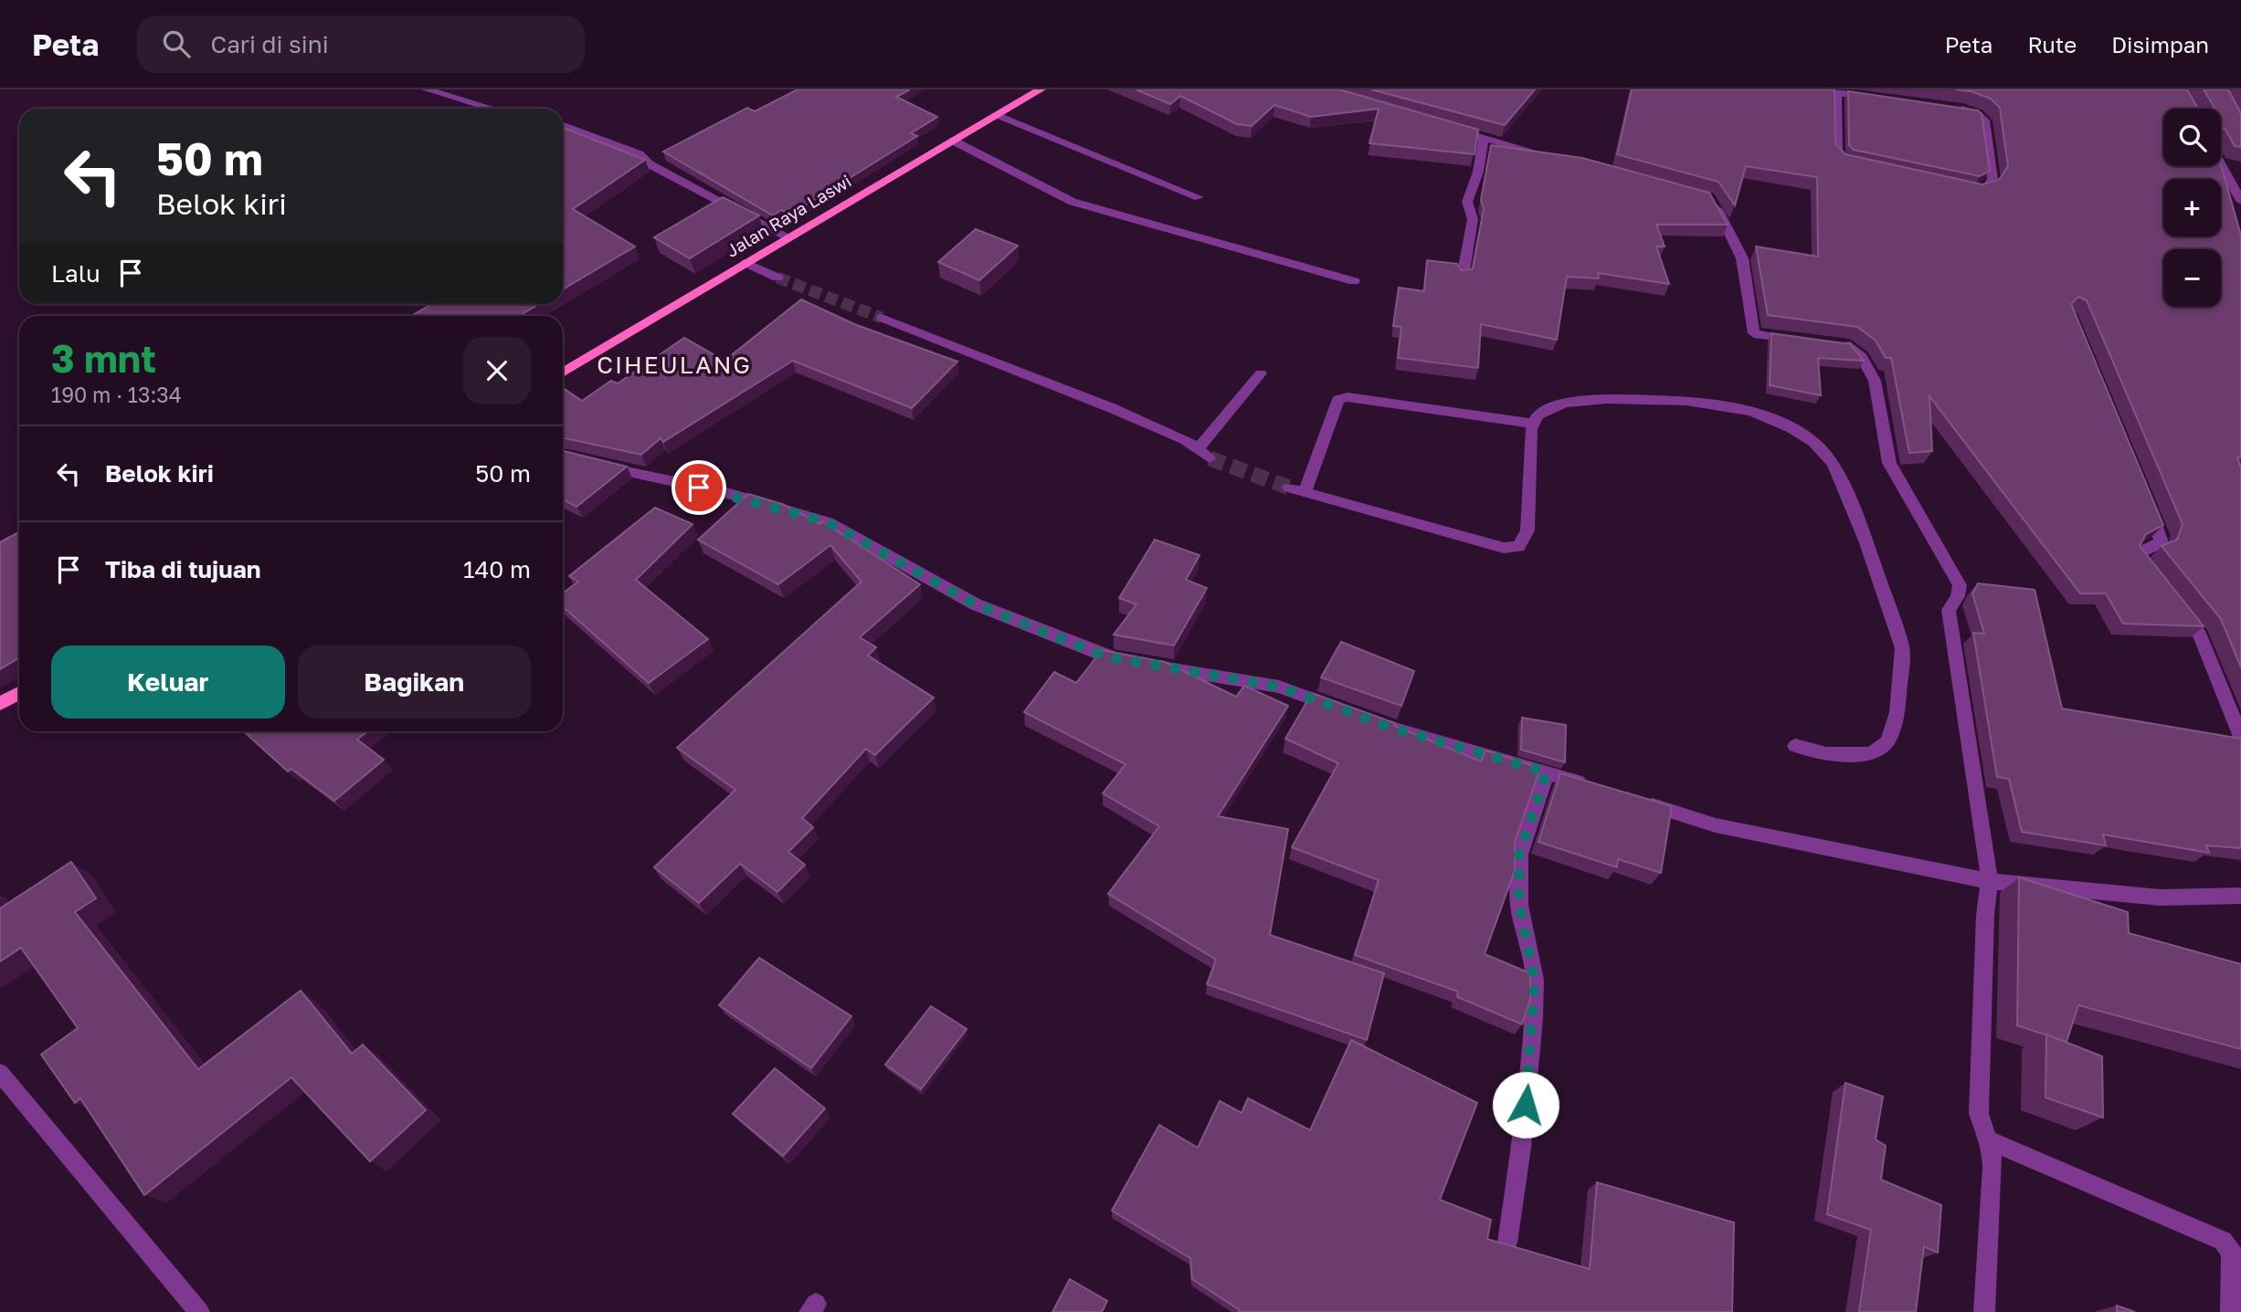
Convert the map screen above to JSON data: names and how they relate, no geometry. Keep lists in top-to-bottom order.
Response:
{
  "streets": {
    "main road": ["Jalan Raya Laswi"]
  },
  "districts": ["CIHEULANG"],
  "page": {
    "header": "Peta",
    "search": "Cari di sini",
    "nav": ["Peta", "Rute", "Disimpan"],
    "map_buttons": ["+", "−"],
    "turn": ["50 m", "Belok kiri"],
    "then": "Lalu",
    "heading": ["3 mnt", "190 m · 13:34"],
    "list": [
      {
        "name": "Belok kiri",
        "value": "50 m"
      },
      {
        "name": "Tiba di tujuan",
        "value": "140 m"
      }
    ],
    "buttons": ["Keluar", "Bagikan"]
  }
}
